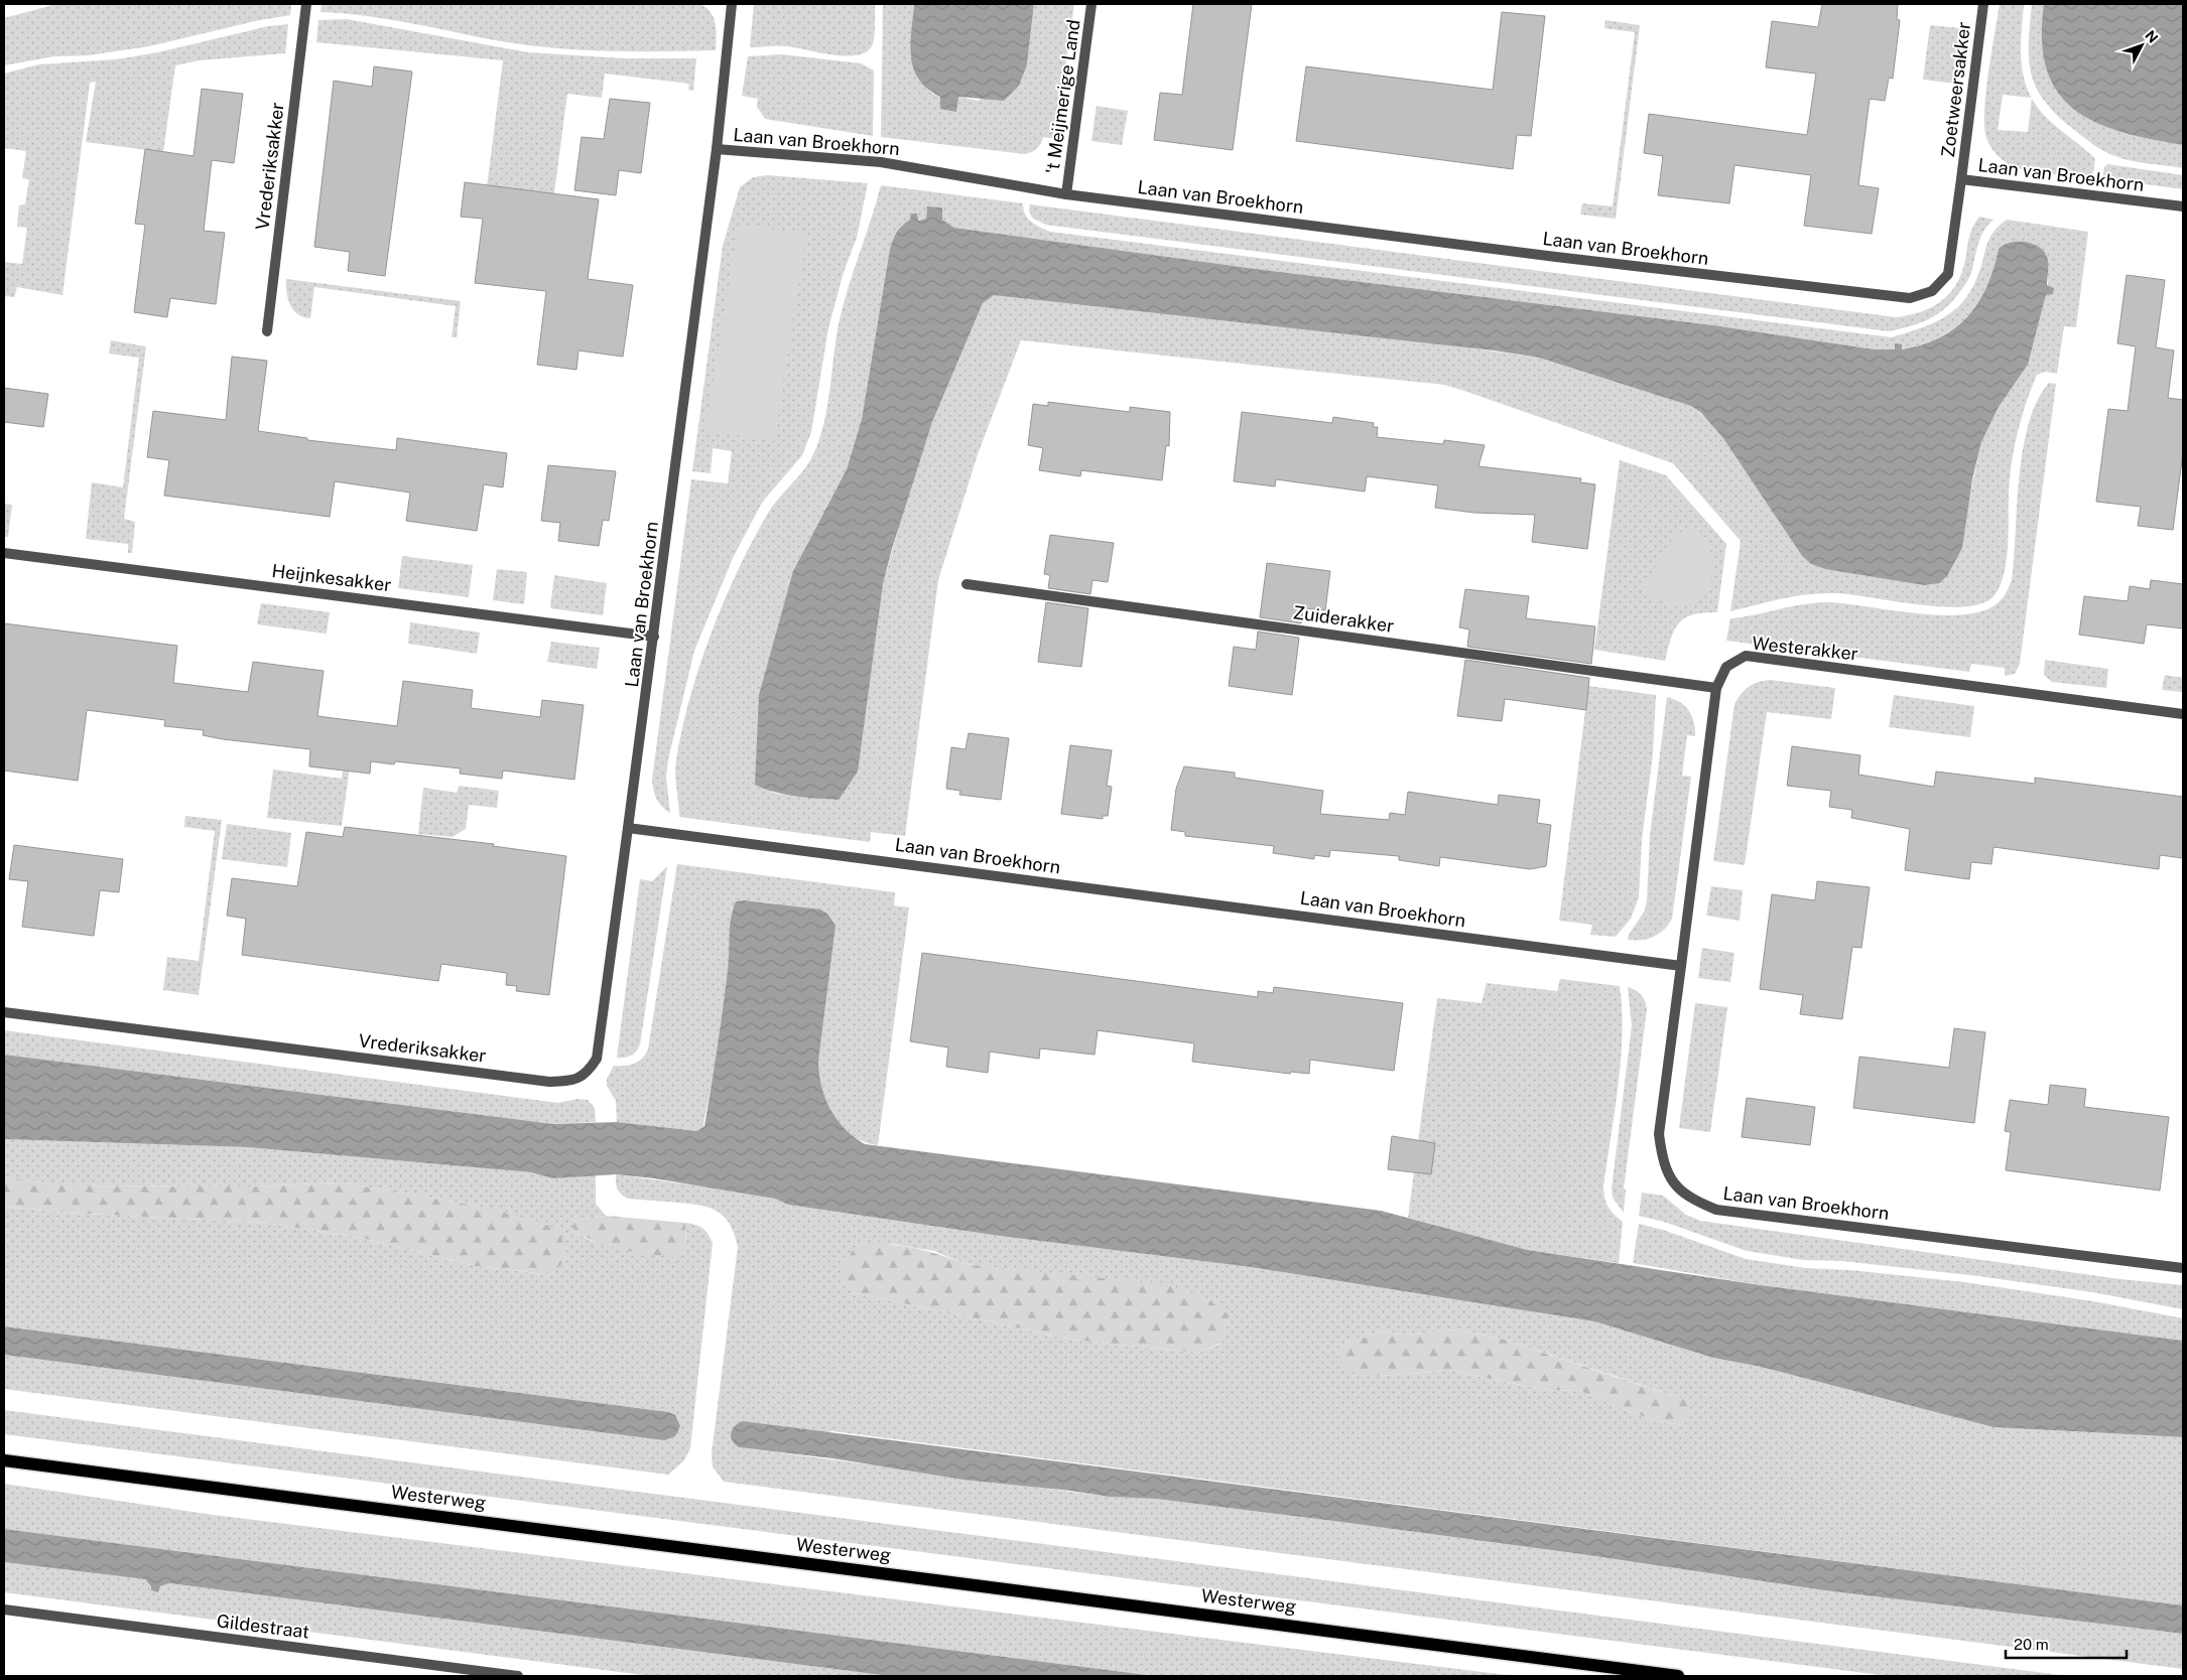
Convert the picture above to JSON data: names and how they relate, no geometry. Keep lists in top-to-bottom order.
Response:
{
  "streets": {
    "main road": ["Westerweg"],
    "street": [
      "Zoetweersakker",
      "'t Meijmerige Land",
      "Laan van Broekhorn",
      "Vrederiksakker",
      "Heijnkesakker",
      "Zuiderakker",
      "Westerakker",
      "Gildestraat"
    ]
  },
  "crossings": [
    ["Zoetweersakker", "Laan van Broekhorn"],
    ["'t Meijmerige Land", "Laan van Broekhorn"],
    ["Laan van Broekhorn", "Vrederiksakker"],
    ["Laan van Broekhorn", "Heijnkesakker"],
    ["Laan van Broekhorn", "Westerakker"],
    ["Zuiderakker", "Westerakker"]
  ],
  "scale_bar": "20 m",
  "north": "top right"
}
